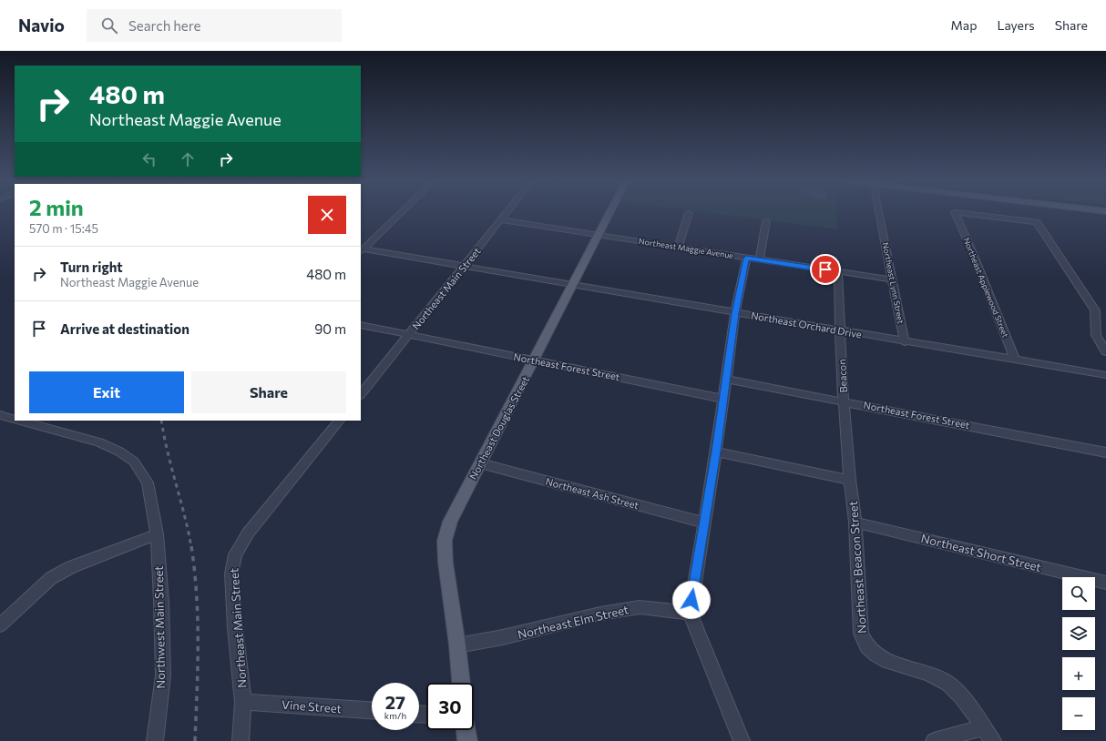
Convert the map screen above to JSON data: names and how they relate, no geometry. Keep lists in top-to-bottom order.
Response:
{
  "streets": {
    "main road": ["Northeast Douglas Street"],
    "street": [
      "Northeast Maggie Avenue",
      "Northeast Lynn Street",
      "Northeast Applewood Street",
      "Northeast Main Street",
      "Northeast Orchard Drive",
      "Northeast Forest Street",
      "Beacon",
      "Northeast Ash Street",
      "Northeast Short Street",
      "Northeast Beacon Street",
      "Northeast Elm Street",
      "Northwest Main Street",
      "Vine Street"
    ]
  },
  "crossings": [
    ["Northeast Maggie Avenue", "Northeast Lynn Street"],
    ["Northeast Maggie Avenue", "Northeast Main Street"],
    ["Northeast Maggie Avenue", "Beacon"],
    ["Northeast Maggie Avenue", "Northeast Douglas Street"],
    ["Northeast Lynn Street", "Northeast Orchard Drive"],
    ["Northeast Applewood Street", "Northeast Orchard Drive"],
    ["Northeast Main Street", "Northeast Orchard Drive"],
    ["Northeast Main Street", "Northeast Forest Street"],
    ["Northeast Main Street", "Vine Street"],
    ["Northeast Orchard Drive", "Beacon"],
    ["Northeast Orchard Drive", "Northeast Douglas Street"],
    ["Northeast Forest Street", "Beacon"],
    ["Northeast Forest Street", "Northeast Douglas Street"],
    ["Beacon", "Northeast Beacon Street"],
    ["Northeast Douglas Street", "Northeast Ash Street"],
    ["Northeast Douglas Street", "Northeast Elm Street"],
    ["Northeast Short Street", "Northeast Beacon Street"]
  ],
  "page": {
    "header": "Navio",
    "search": "Search here",
    "nav": ["Map", "Layers", "Share"],
    "turn": ["480 m", "Northeast Maggie Avenue"],
    "heading": ["2 min", "570 m · 15:45"],
    "list": [
      {
        "name": "Turn right",
        "note": "Northeast Maggie Avenue",
        "value": "480 m"
      },
      {
        "name": "Arrive at destination",
        "value": "90 m"
      }
    ],
    "buttons": ["Exit", "Share"],
    "map_buttons": ["+", "−"],
    "speed": "27 km/h",
    "limit": "30"
  }
}
